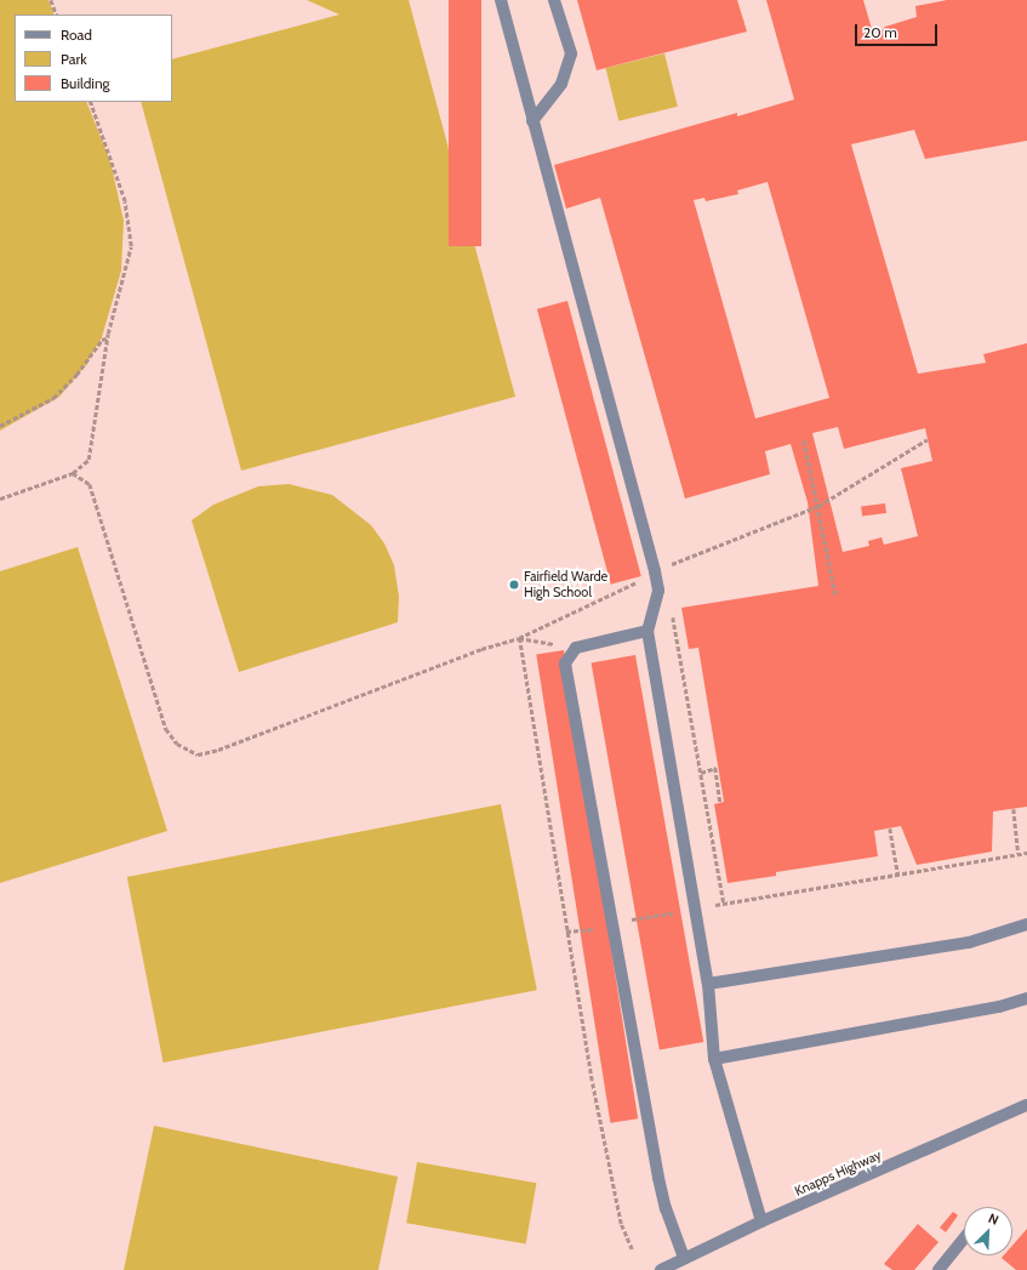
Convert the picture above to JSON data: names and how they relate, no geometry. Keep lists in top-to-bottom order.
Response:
{
  "streets": {
    "street": ["Knapps Highway"]
  },
  "places": ["Fairfield Warde High School"],
  "legend": ["Road", "Park", "Building"],
  "scale_bar": "20 m",
  "north": "top right"
}
